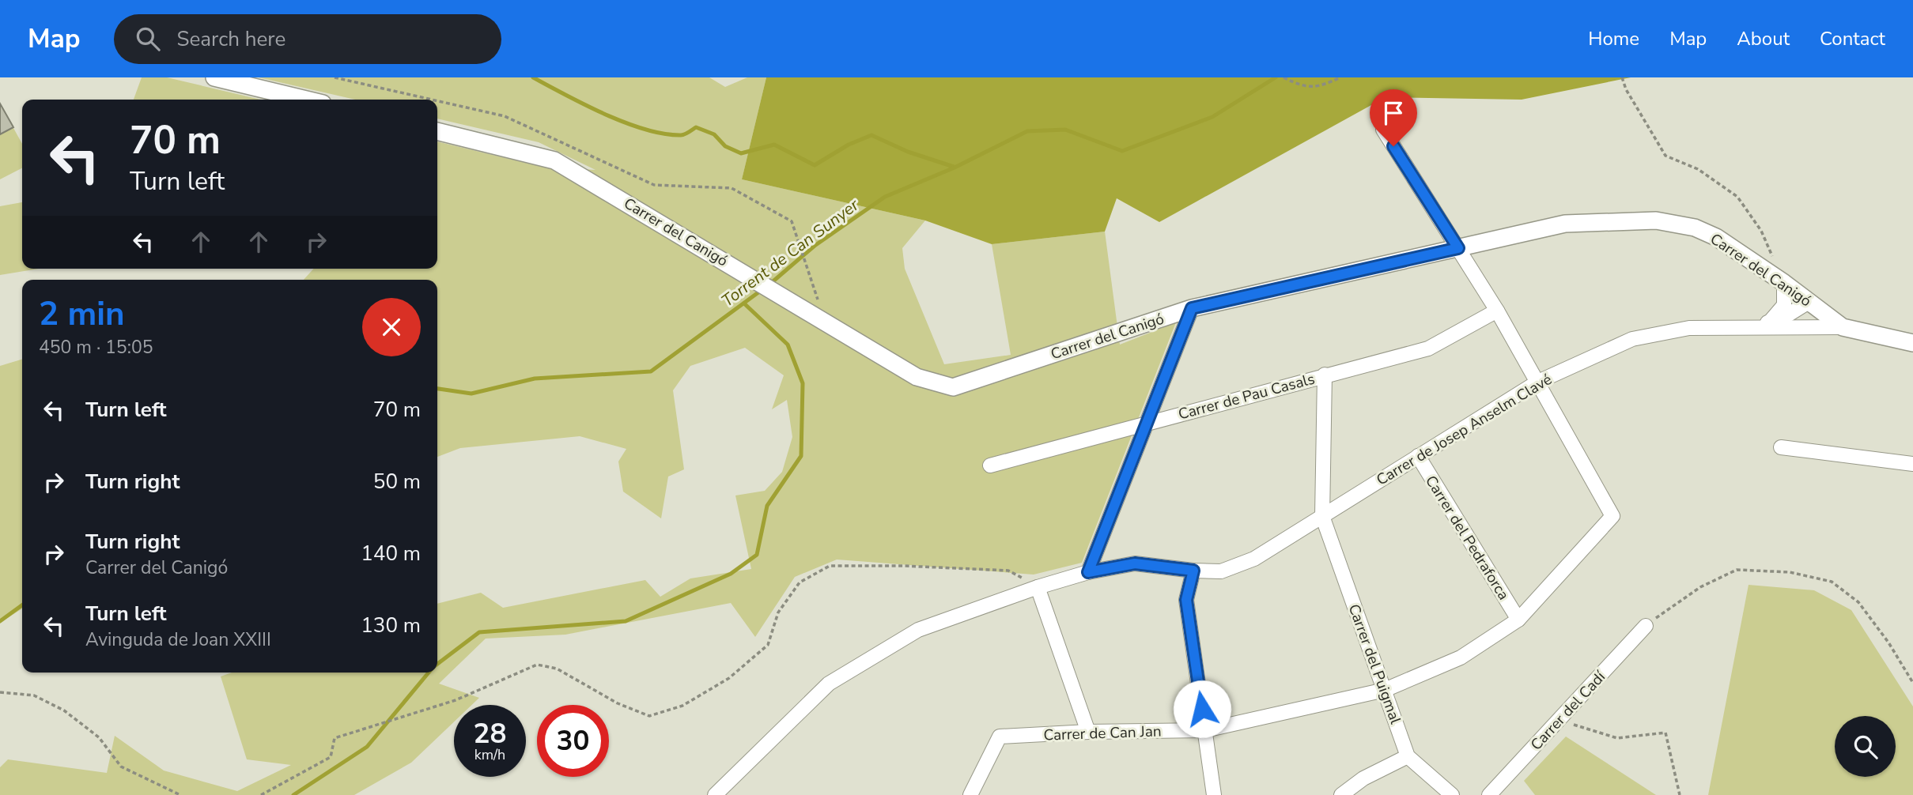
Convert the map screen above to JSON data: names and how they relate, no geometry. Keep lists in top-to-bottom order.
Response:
{
  "streets": {
    "street": [
      "Carrer del Canigó",
      "Carrer de Pau Casals",
      "Carrer de Josep Anselm Clavé",
      "Carrer del Pedraforca",
      "Carrer del Puigmal",
      "Carrer del Cadí",
      "Carrer de Can Jan"
    ]
  },
  "crossings": [
    ["Carrer del Canigó", "Carrer de Josep Anselm Clavé"],
    ["Carrer de Josep Anselm Clavé", "Carrer del Pedraforca"],
    ["Carrer de Josep Anselm Clavé", "Carrer del Puigmal"],
    ["Carrer de Josep Anselm Clavé", "Carrer de Can Jan"],
    ["Carrer del Pedraforca", "Carrer de Can Jan"],
    ["Carrer del Puigmal", "Carrer de Can Jan"]
  ],
  "water": ["Torrent de Can Sunyer"],
  "page": {
    "header": "Map",
    "search": "Search here",
    "nav": [
      "Home",
      "Map",
      "About",
      "Contact"
    ],
    "turn": ["70 m", "Turn left"],
    "heading": ["2 min", "450 m · 15:05"],
    "list": [
      {
        "name": "Turn left",
        "value": "70 m"
      },
      {
        "name": "Turn right",
        "value": "50 m"
      },
      {
        "name": "Turn right",
        "note": "Carrer del Canigó",
        "value": "140 m"
      },
      {
        "name": "Turn left",
        "note": "Avinguda de Joan XXIII",
        "value": "130 m"
      }
    ],
    "speed": "28 km/h",
    "limit": "30"
  }
}
